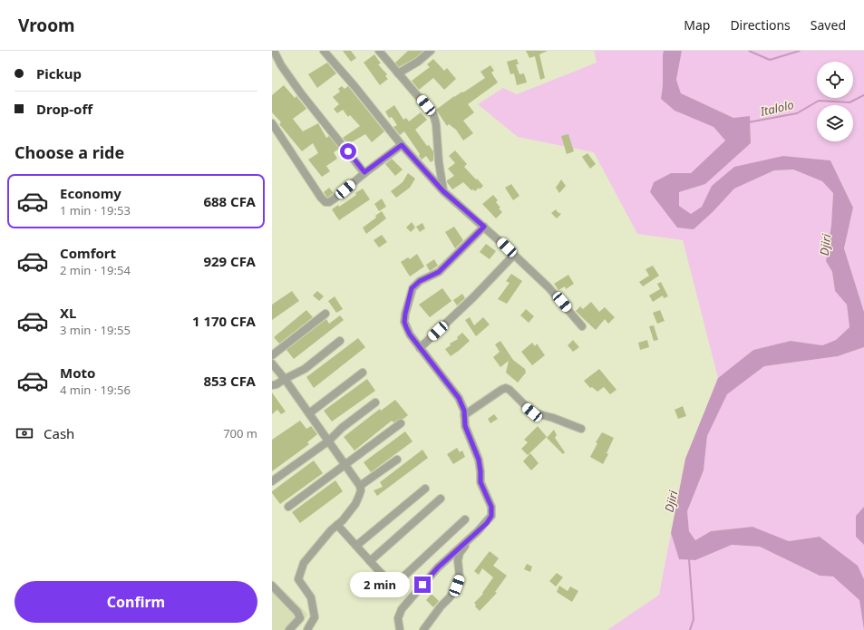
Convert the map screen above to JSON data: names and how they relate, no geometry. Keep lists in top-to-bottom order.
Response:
{
  "water": ["Italolo", "Djiri"],
  "page": {
    "header": "Vroom",
    "nav": ["Map", "Directions", "Saved"],
    "banner": ["Pickup", "Drop-off"],
    "heading": "Choose a ride",
    "list": [
      {
        "name": "Economy",
        "note": "1 min · 19:53",
        "value": "688 CFA"
      },
      {
        "name": "Comfort",
        "note": "2 min · 19:54",
        "value": "929 CFA"
      },
      {
        "name": "XL",
        "note": "3 min · 19:55",
        "value": "1 170 CFA"
      },
      {
        "name": "Moto",
        "note": "4 min · 19:56",
        "value": "853 CFA"
      }
    ],
    "pay": ["Cash", "700 m"],
    "bubble": "2 min",
    "buttons": "Confirm"
  }
}
